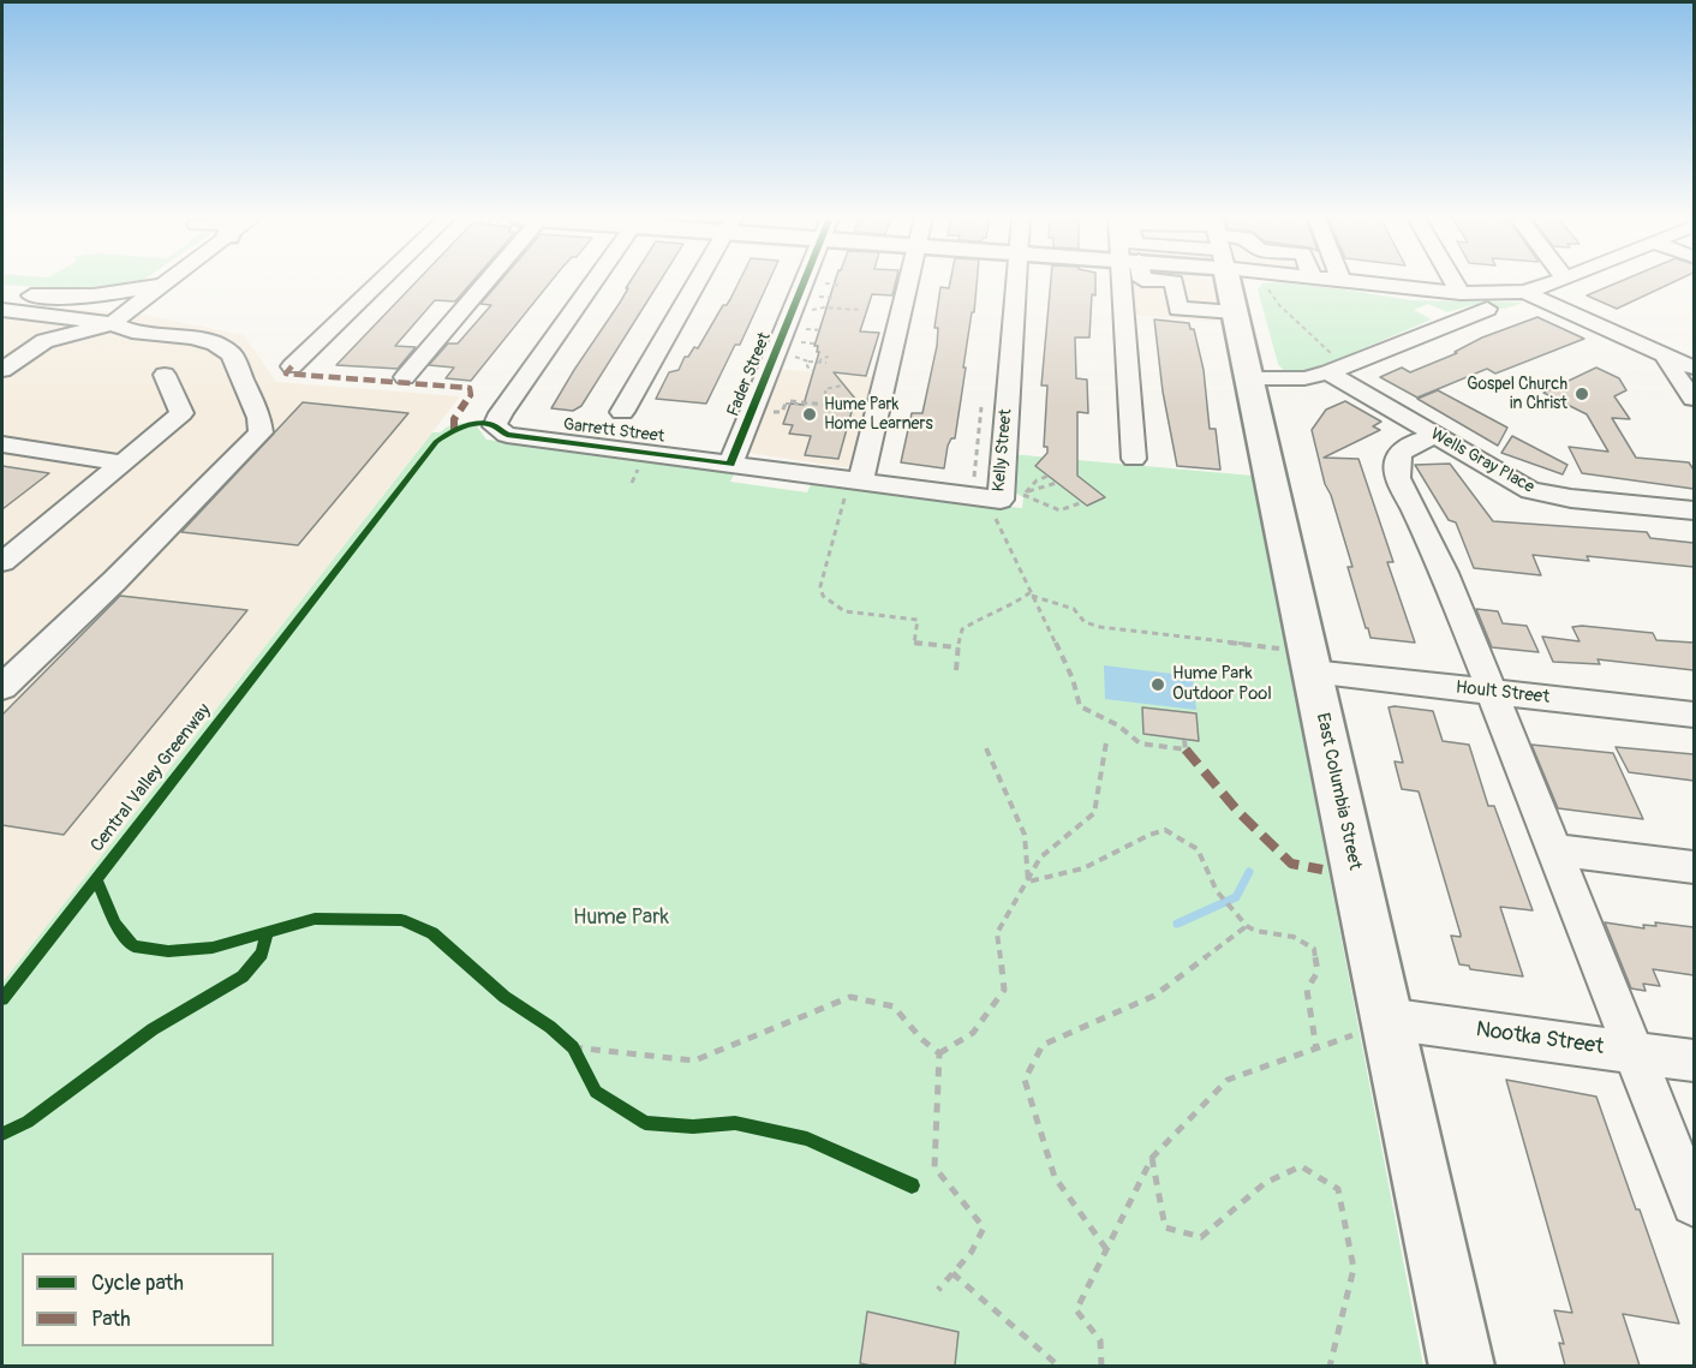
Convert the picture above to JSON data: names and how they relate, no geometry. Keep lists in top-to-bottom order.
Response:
{
  "streets": {
    "main road": ["East Columbia Street"],
    "street": [
      "Fader Street",
      "Garrett Street",
      "Kelly Street",
      "Wells Gray Place",
      "Hoult Street",
      "Nootka Street"
    ],
    "cycle path": ["Central Valley Greenway"]
  },
  "crossings": [
    ["Fader Street", "Garrett Street"],
    ["Fader Street", "Kelly Street"],
    ["Garrett Street", "Kelly Street"],
    ["Hoult Street", "East Columbia Street"],
    ["East Columbia Street", "Nootka Street"]
  ],
  "parks": ["Hume Park"],
  "places": ["Gospel Church in Christ", "Hume Park Home Learners", "Hume Park Outdoor Pool"],
  "legend": ["Cycle path", "Path"]
}
